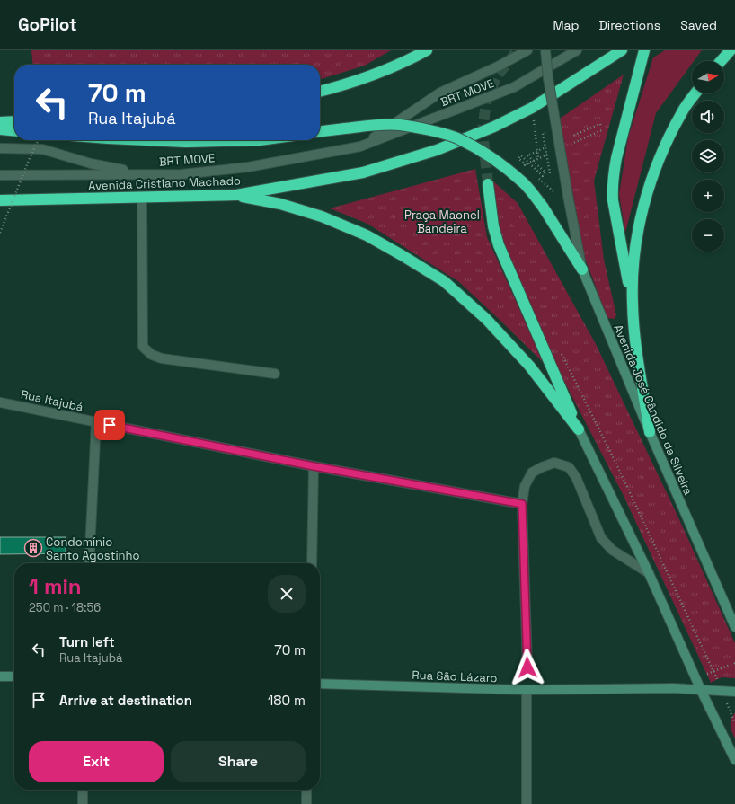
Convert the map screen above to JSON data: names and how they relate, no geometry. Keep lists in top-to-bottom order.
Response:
{
  "streets": {
    "highway": ["Avenida Cristiano Machado"],
    "main road": ["Avenida José Cândido da Silveira", "Rua São Lázaro"],
    "street": ["BRT MOVE", "Rua Itajubá"]
  },
  "parks": ["Praça Maonel Bandeira"],
  "places": {
    "building": ["Condomínio Santo Agostinho"]
  },
  "north": "right",
  "page": {
    "header": "GoPilot",
    "nav": ["Map", "Directions", "Saved"],
    "map_buttons": ["+", "−"],
    "turn": ["70 m", "Rua Itajubá"],
    "heading": ["1 min", "250 m · 18:56"],
    "list": [
      {
        "name": "Turn left",
        "note": "Rua Itajubá",
        "value": "70 m"
      },
      {
        "name": "Arrive at destination",
        "value": "180 m"
      }
    ],
    "buttons": ["Exit", "Share"]
  }
}
